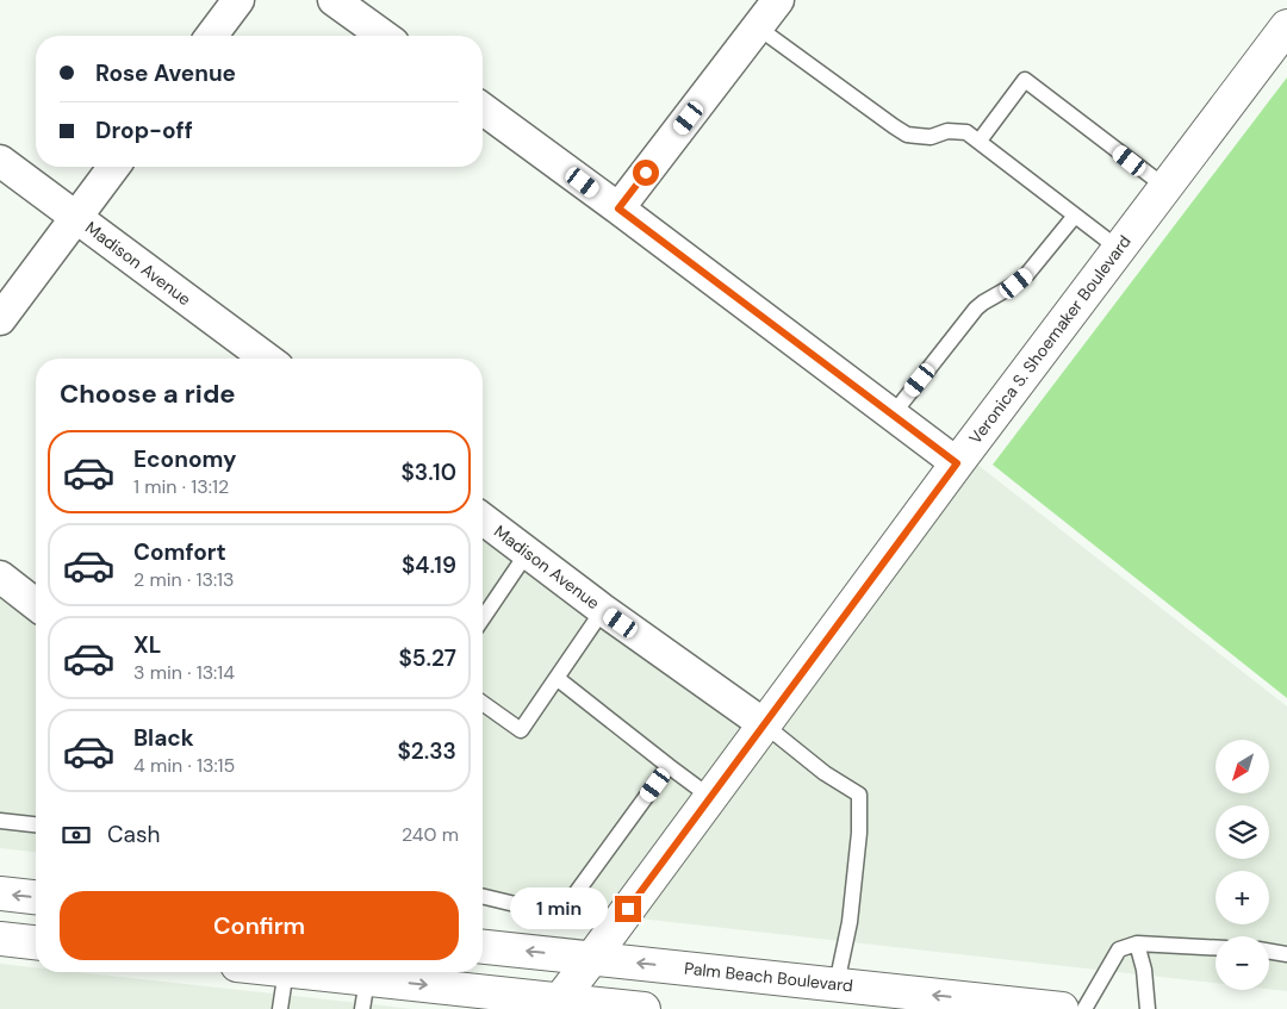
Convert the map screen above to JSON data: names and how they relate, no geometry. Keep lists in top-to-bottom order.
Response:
{
  "streets": {
    "street": ["Madison Avenue", "Veronica S. Shoemaker Boulevard", "Palm Beach Boulevard"]
  },
  "crossings": [
    ["Madison Avenue", "Veronica S. Shoemaker Boulevard"],
    ["Veronica S. Shoemaker Boulevard", "Palm Beach Boulevard"]
  ],
  "one_way": ["Palm Beach Boulevard"],
  "north": "bottom left",
  "page": {
    "banner": ["Rose Avenue", "Drop-off"],
    "heading": "Choose a ride",
    "list": [
      {
        "name": "Economy",
        "note": "1 min · 13:12",
        "value": "$3.10"
      },
      {
        "name": "Comfort",
        "note": "2 min · 13:13",
        "value": "$4.19"
      },
      {
        "name": "XL",
        "note": "3 min · 13:14",
        "value": "$5.27"
      },
      {
        "name": "Black",
        "note": "4 min · 13:15",
        "value": "$2.33"
      }
    ],
    "map_buttons": ["+", "−"],
    "pay": ["Cash", "240 m"],
    "buttons": "Confirm",
    "bubble": "1 min"
  }
}
